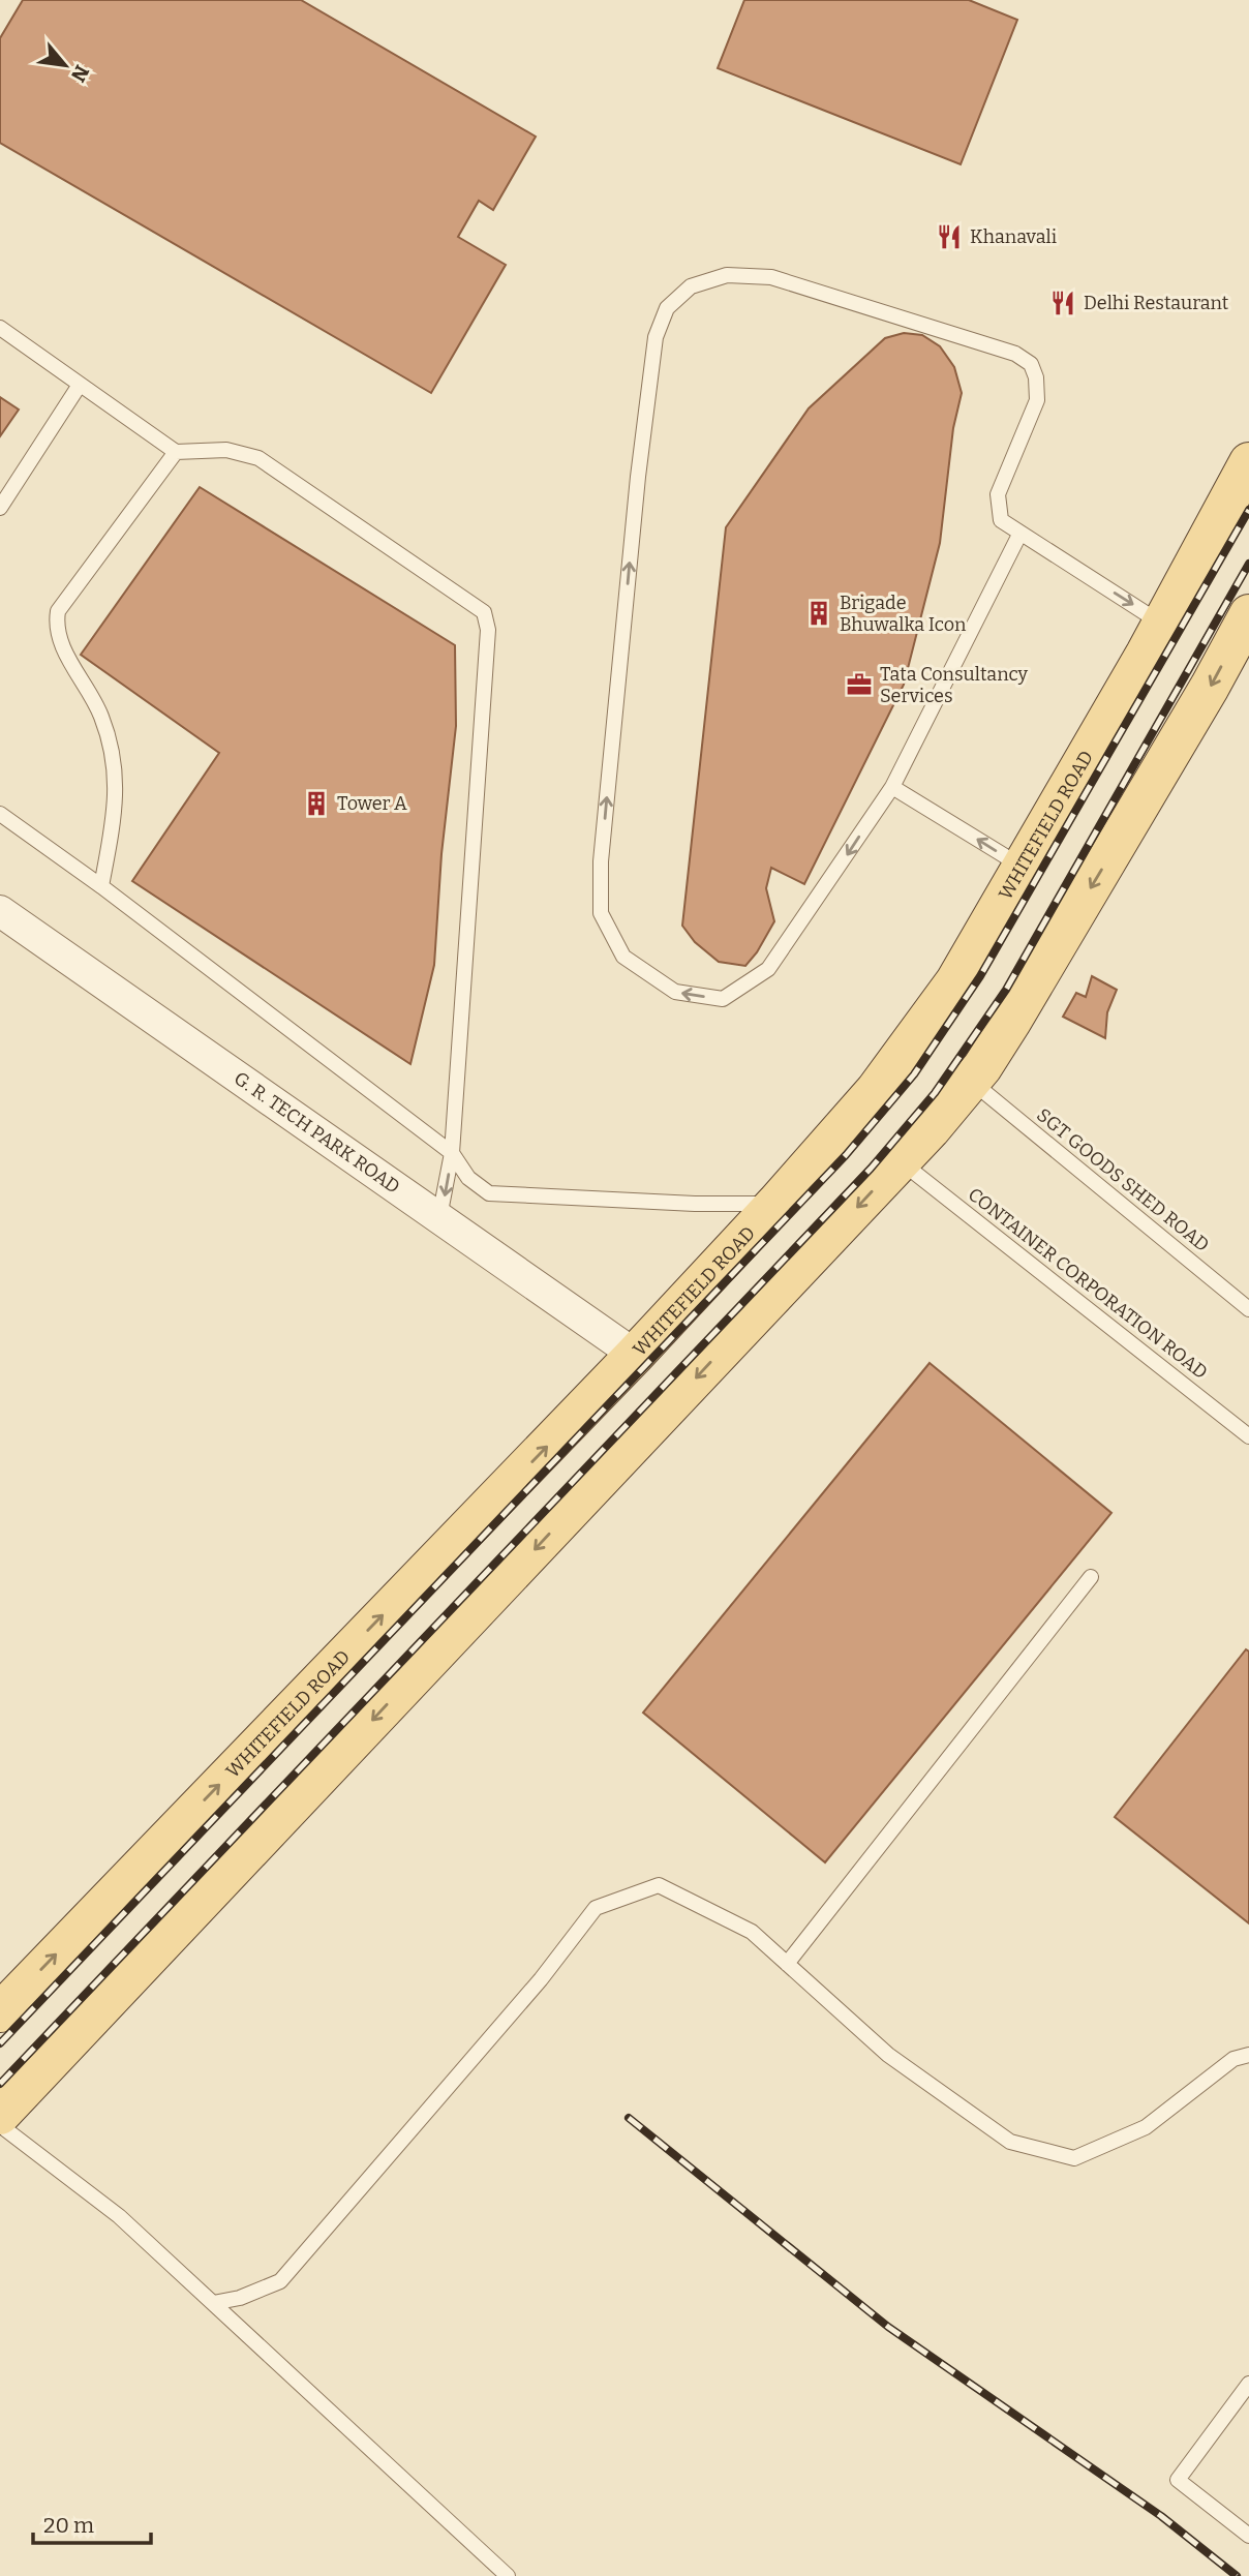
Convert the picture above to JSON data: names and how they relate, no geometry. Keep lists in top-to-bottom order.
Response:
{
  "streets": {
    "main road": ["WHITEFIELD ROAD"],
    "street": ["G. R. TECH PARK ROAD"],
    "lane": ["SGT GOODS SHED ROAD", "CONTAINER CORPORATION ROAD"]
  },
  "crossings": [
    ["WHITEFIELD ROAD", "G. R. TECH PARK ROAD"]
  ],
  "places": {
    "restaurant": ["Khanavali", "Delhi Restaurant"],
    "building": ["Brigade Bhuwalka Icon", "Tower A"],
    "office": ["Tata Consultancy Services"]
  },
  "scale_bar": "20 m",
  "north": "bottom right"
}
